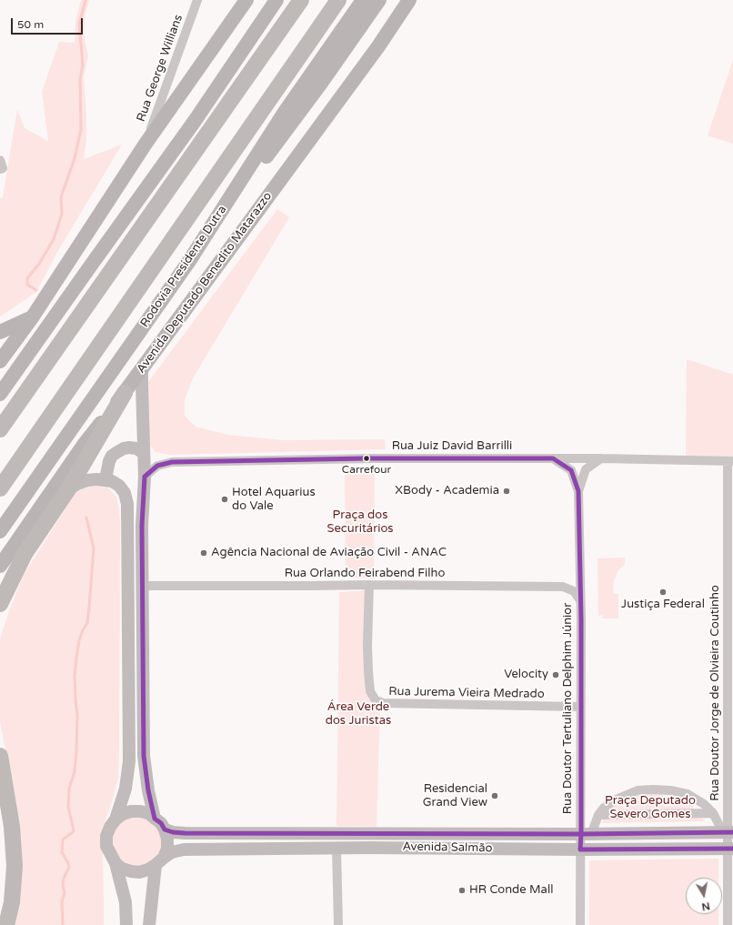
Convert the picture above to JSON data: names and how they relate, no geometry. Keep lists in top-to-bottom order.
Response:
{
  "streets": {
    "highway": ["Rodovia Presidente Dutra"],
    "main road": ["Avenida Deputado Benedito Matarazzo"],
    "street": [
      "Rua George Willians",
      "Rua Juiz David Barrilli",
      "Rua Orlando Feirabend Filho",
      "Rua Jurema Vieira Medrado",
      "Rua Doutor Jorge de Olvieira Coutinho",
      "Rua Doutor Tertuliano Delphim Júnior",
      "Avenida Salmão"
    ]
  },
  "crossings": [
    ["Rua Juiz David Barrilli", "Rua Doutor Jorge de Olvieira Coutinho"],
    ["Rua Juiz David Barrilli", "Rua Doutor Tertuliano Delphim Júnior"],
    ["Rua Orlando Feirabend Filho", "Rua Jurema Vieira Medrado"],
    ["Rua Orlando Feirabend Filho", "Rua Doutor Tertuliano Delphim Júnior"],
    ["Rua Jurema Vieira Medrado", "Rua Doutor Tertuliano Delphim Júnior"],
    ["Rua Doutor Jorge de Olvieira Coutinho", "Avenida Salmão"],
    ["Rua Doutor Tertuliano Delphim Júnior", "Avenida Salmão"]
  ],
  "parks": ["Praça dos Securitários", "Área Verde dos Juristas", "Praça Deputado Severo Gomes"],
  "places": [
    "Carrefour",
    "XBody - Academia",
    "Hotel Aquarius do Vale",
    "Agência Nacional de Aviação Civil - ANAC",
    "Justiça Federal",
    "Velocity",
    "Residencial Grand View",
    "HR Conde Mall"
  ],
  "scale_bar": "50 m",
  "north": "bottom"
}
